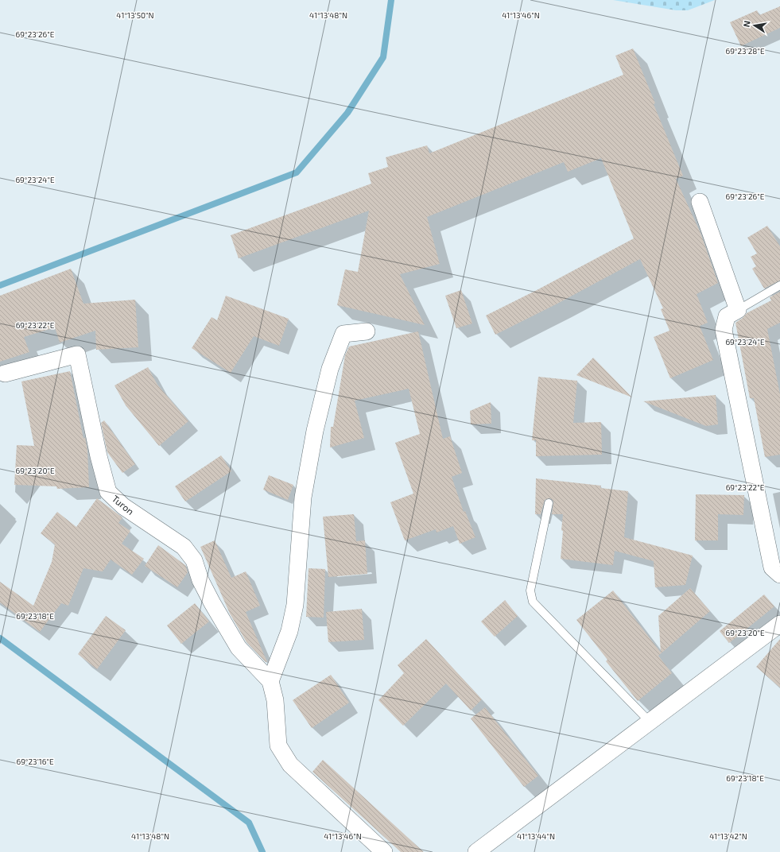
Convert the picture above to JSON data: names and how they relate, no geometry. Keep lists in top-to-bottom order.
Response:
{
  "streets": {
    "street": ["Turon"]
  },
  "north": "left",
  "coordinates": [
    "41°13'50\"N",
    "41°13'48\"N",
    "41°13'46\"N",
    "69°23'26\"E",
    "69°23'28\"E",
    "69°23'24\"E",
    "69°23'22\"E",
    "69°23'20\"E",
    "69°23'18\"E",
    "69°23'16\"E",
    "41°13'44\"N",
    "41°13'42\"N"
  ]
}
